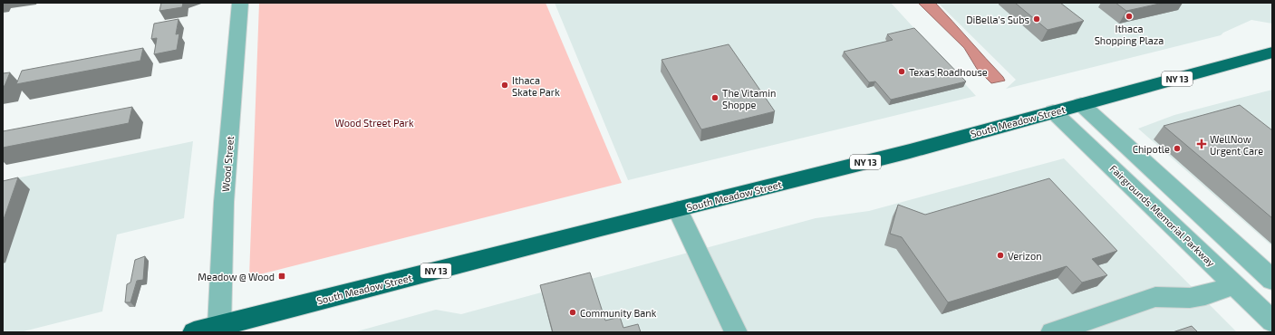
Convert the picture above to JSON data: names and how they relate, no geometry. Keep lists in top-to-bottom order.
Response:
{
  "streets": {
    "highway": ["NY 13", "South Meadow Street"],
    "street": ["Wood Street", "Fairgrounds Memorial Parkway"]
  },
  "crossings": [
    ["South Meadow Street", "Wood Street"],
    ["South Meadow Street", "Fairgrounds Memorial Parkway"]
  ],
  "parks": ["Wood Street Park"],
  "places": {
    "other": [
      "Ithaca Shopping Plaza",
      "DiBella's Subs",
      "Texas Roadhouse",
      "Ithaca Skate Park",
      "The Vitamin Shoppe",
      "Chipotle",
      "Verizon",
      "Community Bank"
    ],
    "health": ["WellNow Urgent Care"],
    "transit": ["Meadow @ Wood"]
  }
}
